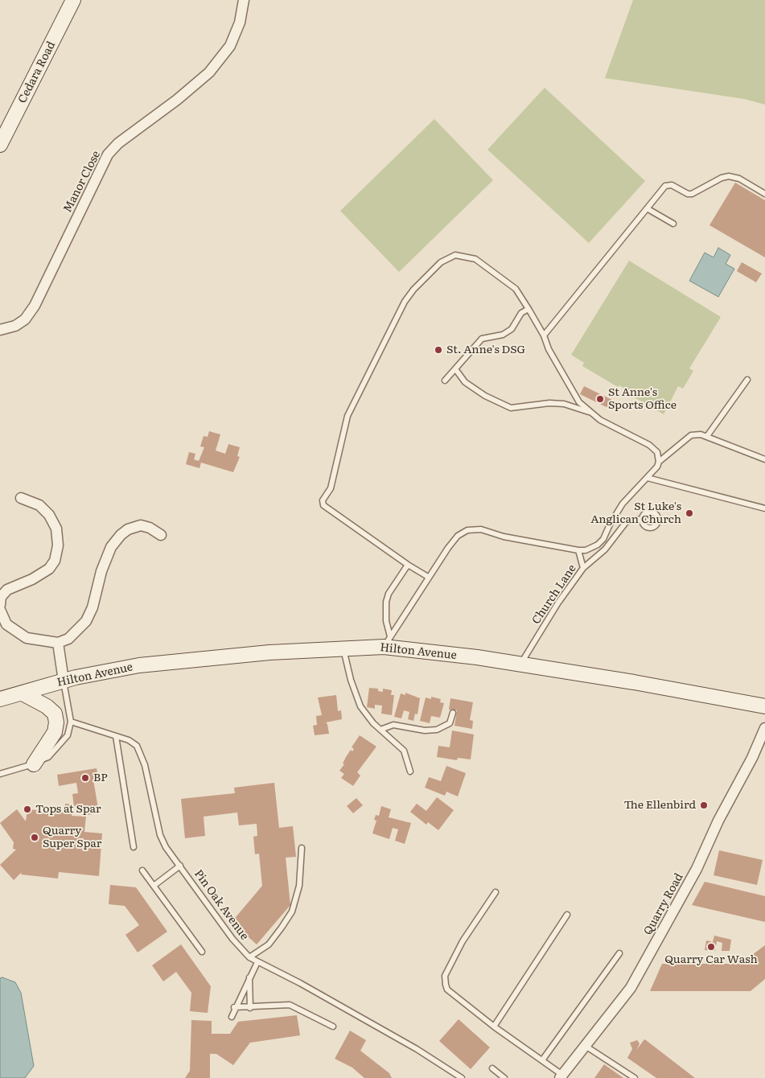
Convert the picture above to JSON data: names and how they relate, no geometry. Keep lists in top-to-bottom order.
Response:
{
  "streets": {
    "street": [
      "Cedara Road",
      "Manor Close",
      "Hilton Avenue",
      "Quarry Road"
    ],
    "lane": ["Church Lane", "Pin Oak Avenue"]
  },
  "crossings": [
    ["Church Lane", "Hilton Avenue"]
  ],
  "places": [
    "St. Anne's DSG",
    "St Anne's Sports Office",
    "St Luke's Anglican Church",
    "BP",
    "The Ellenbird",
    "Tops at Spar",
    "Quarry Super Spar",
    "Quarry Car Wash"
  ]
}
